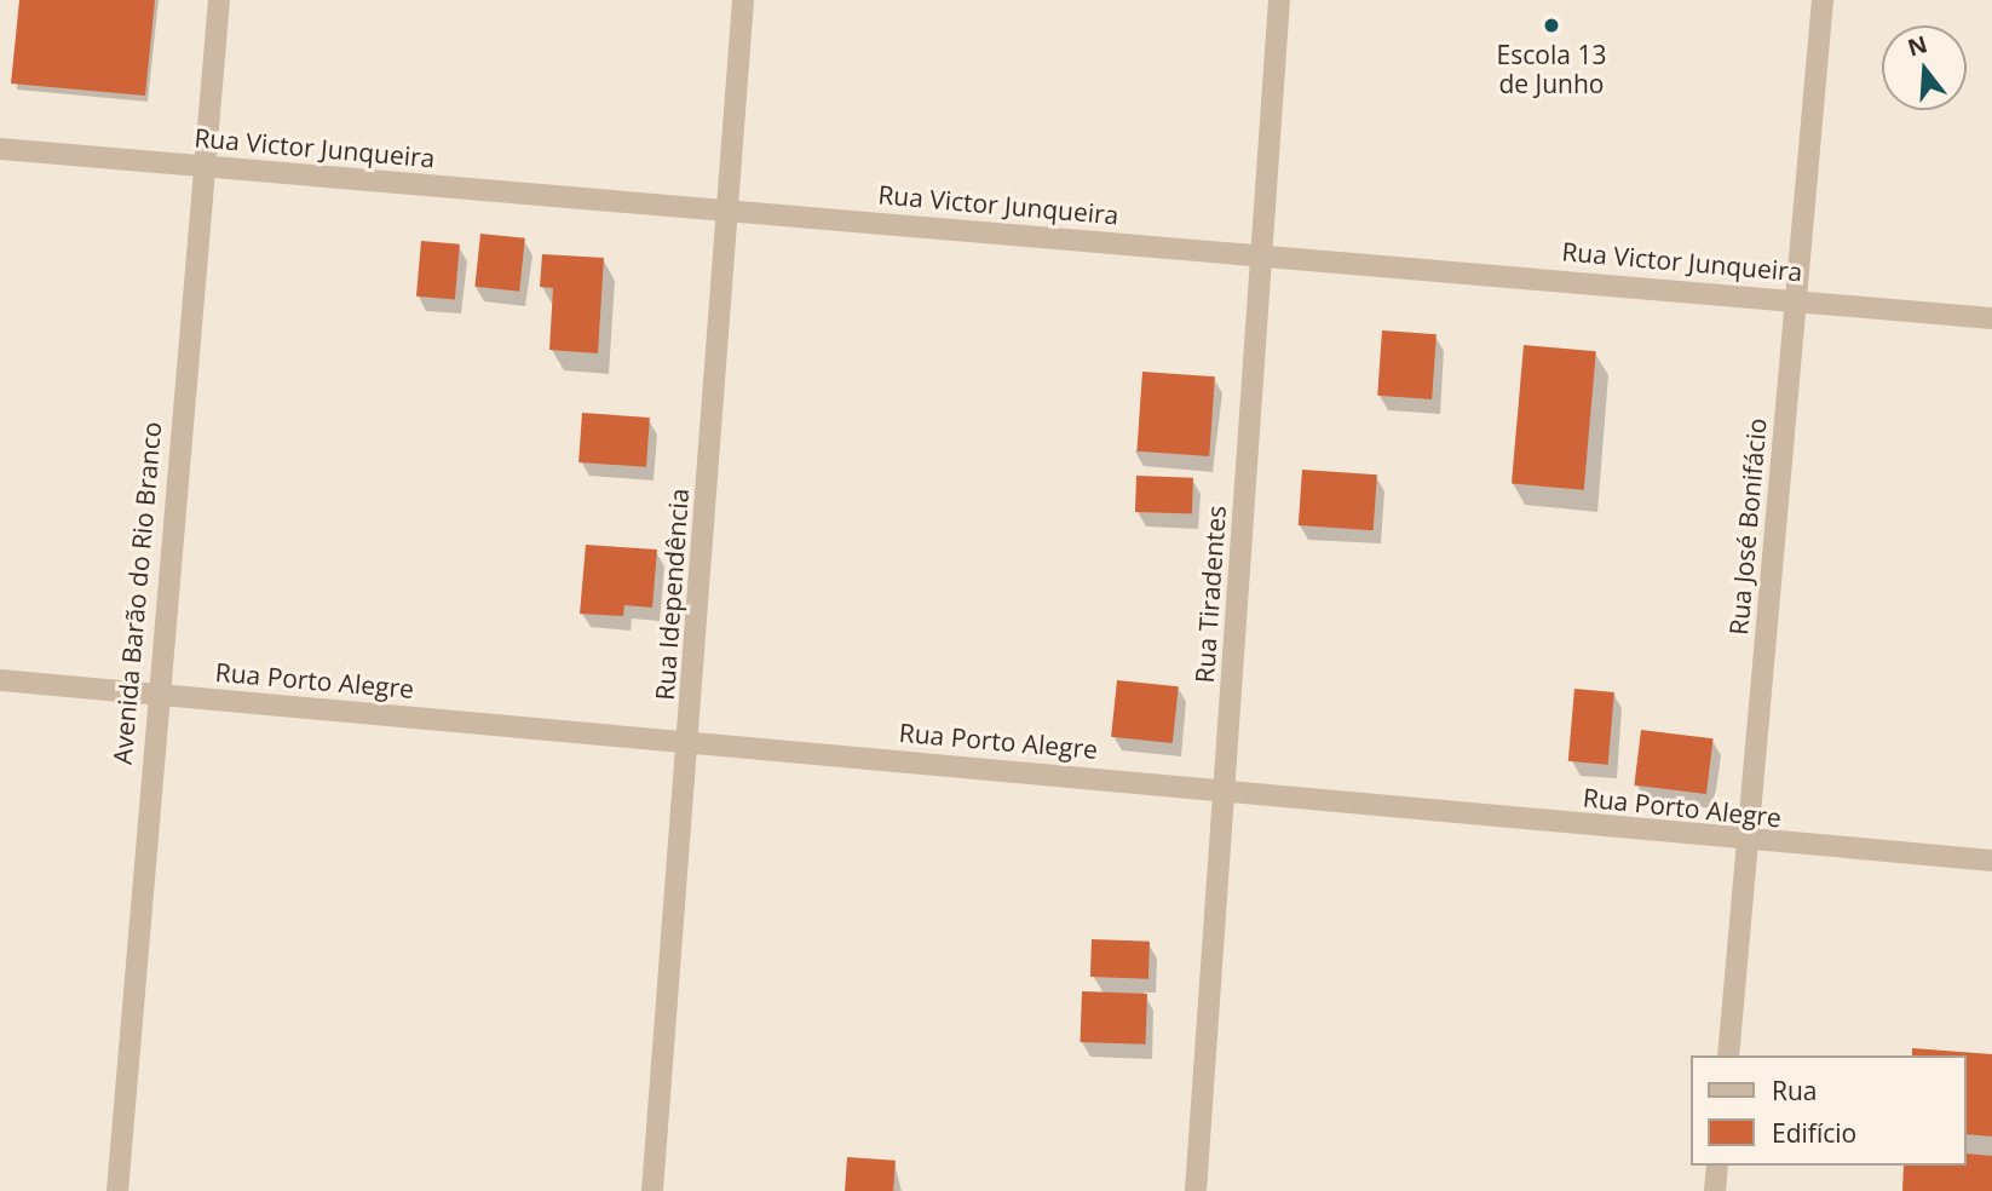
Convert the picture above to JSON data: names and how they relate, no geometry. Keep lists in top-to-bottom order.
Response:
{
  "streets": {
    "street": [
      "Rua Victor Junqueira",
      "Rua José Bonifácio",
      "Avenida Barão do Rio Branco",
      "Rua Idependência",
      "Rua Tiradentes",
      "Rua Porto Alegre"
    ]
  },
  "crossings": [
    ["Rua Victor Junqueira", "Rua José Bonifácio"],
    ["Rua Victor Junqueira", "Avenida Barão do Rio Branco"],
    ["Rua Victor Junqueira", "Rua Idependência"],
    ["Rua Victor Junqueira", "Rua Tiradentes"],
    ["Rua José Bonifácio", "Rua Porto Alegre"],
    ["Avenida Barão do Rio Branco", "Rua Porto Alegre"],
    ["Rua Idependência", "Rua Porto Alegre"],
    ["Rua Tiradentes", "Rua Porto Alegre"]
  ],
  "places": ["Escola 13 de Junho"],
  "legend": ["Rua", "Edifício"],
  "north": "top"
}
